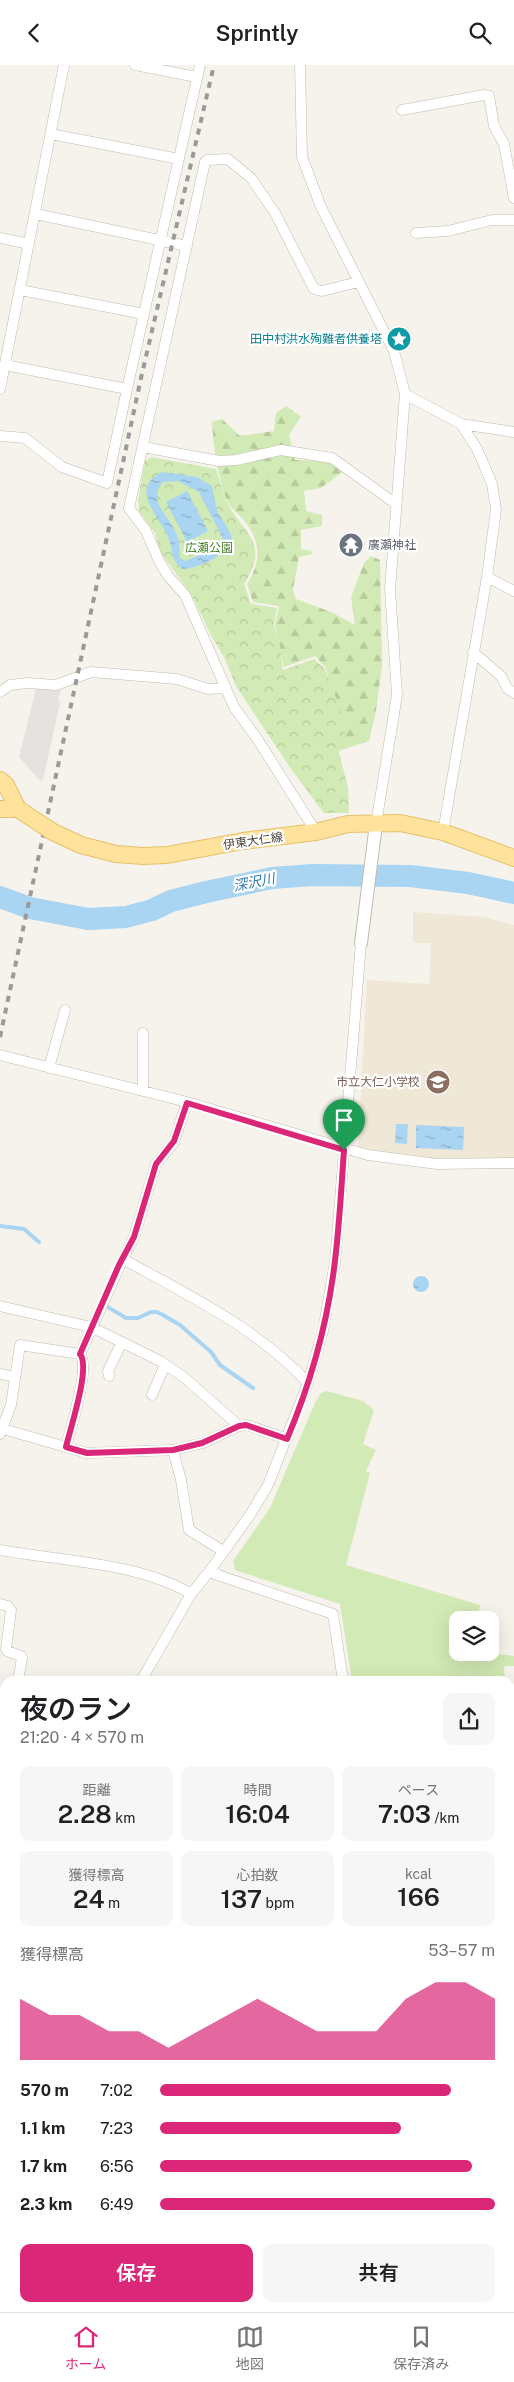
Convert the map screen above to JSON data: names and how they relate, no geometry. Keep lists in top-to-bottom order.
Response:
{
  "streets": {
    "main road": ["伊東大仁線"]
  },
  "water": ["深沢川"],
  "parks": ["広瀬公園"],
  "places": {
    "place": ["田中村洪水殉難者供養塔"],
    "temple": ["廣瀬神社"],
    "school or university": ["市立大仁小学校"]
  },
  "page": {
    "header": "Sprintly",
    "heading": ["夜のラン", "21:20 · 4 × 570 m"],
    "stats": [
      ["距離", "2.28 km"],
      ["時間", "16:04"],
      ["ペース", "7:03 /km"],
      ["獲得標高", "24 m"],
      ["心拍数", "137 bpm"],
      ["kcal", "166"]
    ],
    "chart": ["獲得標高", "53–57 m"],
    "list": [
      {
        "name": "570 m",
        "note": "7:02"
      },
      {
        "name": "1.1 km",
        "note": "7:23"
      },
      {
        "name": "1.7 km",
        "note": "6:56"
      },
      {
        "name": "2.3 km",
        "note": "6:49"
      }
    ],
    "buttons": ["保存", "共有"],
    "tabs": ["ホーム", "地図", "保存済み"]
  }
}
